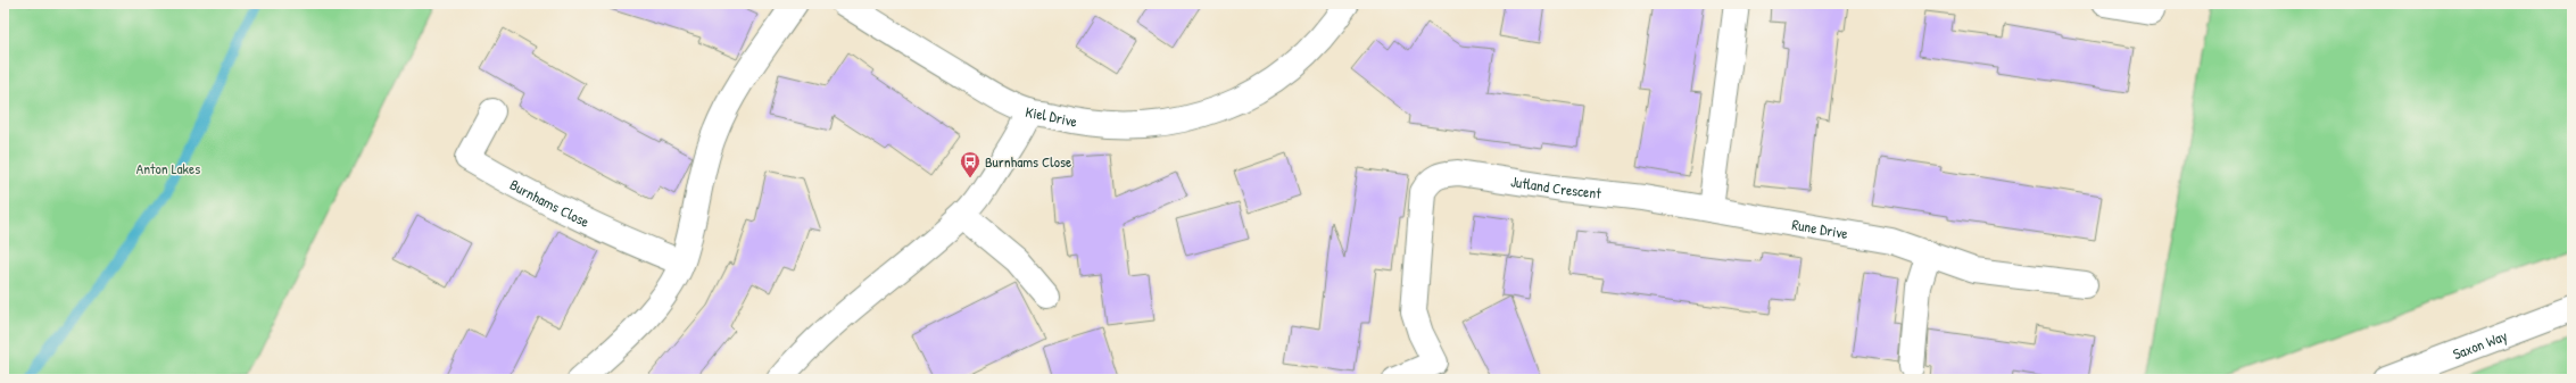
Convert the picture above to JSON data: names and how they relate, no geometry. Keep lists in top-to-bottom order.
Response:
{
  "streets": {
    "street": [
      "Kiel Drive",
      "Jutland Crescent",
      "Burnhams Close",
      "Rune Drive",
      "Saxon Way"
    ]
  },
  "crossings": [
    ["Jutland Crescent", "Rune Drive"]
  ],
  "parks": ["Anton Lakes"],
  "places": {
    "bus stop": ["Burnhams Close"]
  }
}
